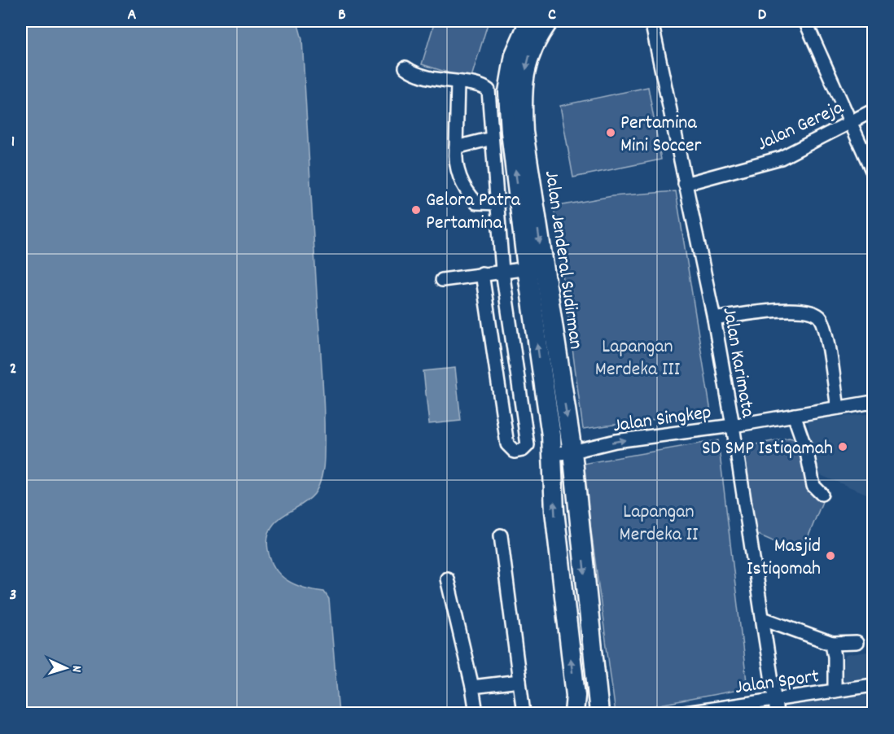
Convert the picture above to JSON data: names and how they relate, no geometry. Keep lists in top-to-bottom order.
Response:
{
  "streets": {
    "highway": ["Jalan Jenderal Sudirman"],
    "street": [
      "Jalan Gereja",
      "Jalan Karimata",
      "Jalan Singkep",
      "Jalan Sport"
    ]
  },
  "crossings": [
    ["Jalan Gereja", "Jalan Karimata"],
    ["Jalan Jenderal Sudirman", "Jalan Singkep"],
    ["Jalan Karimata", "Jalan Singkep"],
    ["Jalan Karimata", "Jalan Sport"]
  ],
  "one_way": ["Jalan Singkep"],
  "parks": ["Lapangan Merdeka III", "Lapangan Merdeka II"],
  "places": [
    "Pertamina Mini Soccer",
    "Gelora Patra Pertamina",
    "SD SMP Istiqamah",
    "Masjid Istiqomah"
  ],
  "north": "right",
  "grid": {
    "columns": [
      "A",
      "B",
      "C",
      "D"
    ],
    "rows": ["1", "2", "3"]
  }
}
